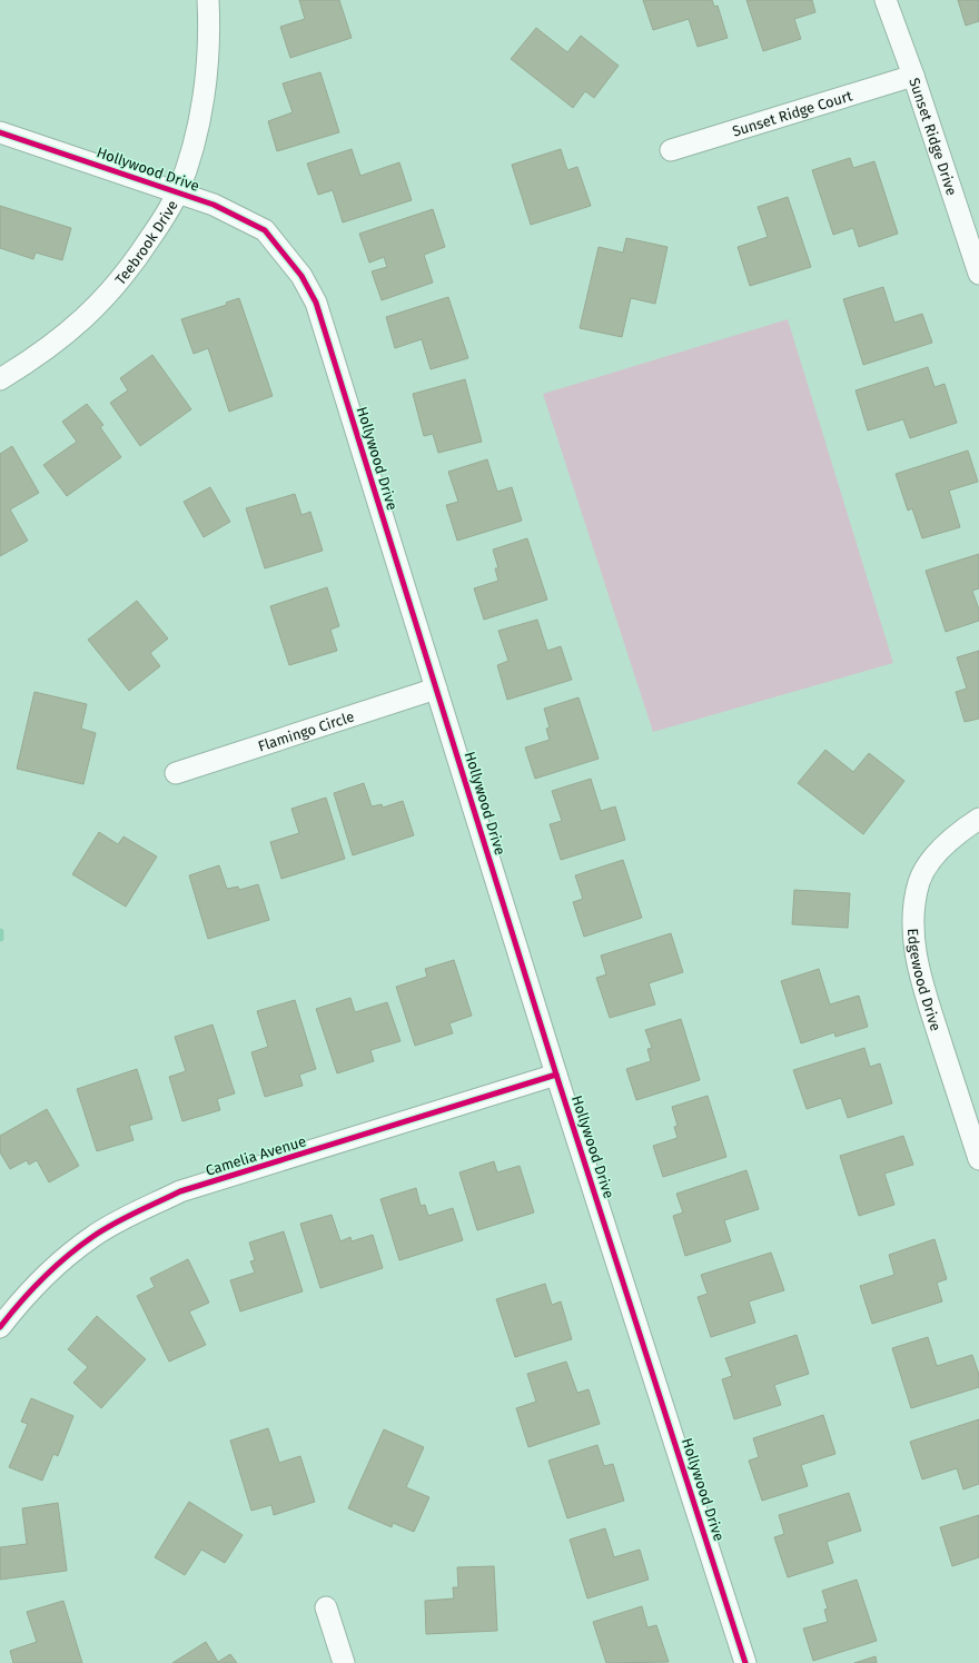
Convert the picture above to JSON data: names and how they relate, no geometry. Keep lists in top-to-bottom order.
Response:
{
  "streets": {
    "street": [
      "Sunset Ridge Court",
      "Sunset Ridge Drive",
      "Hollywood Drive",
      "Teebrook Drive",
      "Flamingo Circle",
      "Edgewood Drive",
      "Camelia Avenue"
    ]
  },
  "crossings": [
    ["Sunset Ridge Court", "Sunset Ridge Drive"],
    ["Hollywood Drive", "Teebrook Drive"],
    ["Hollywood Drive", "Flamingo Circle"],
    ["Hollywood Drive", "Camelia Avenue"]
  ]
}
